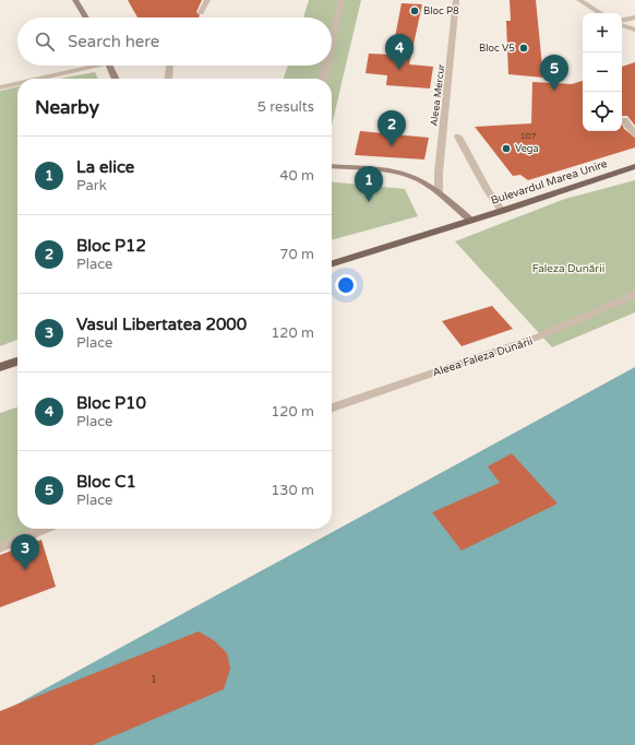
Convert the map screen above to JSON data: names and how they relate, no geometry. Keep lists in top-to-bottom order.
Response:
{
  "streets": {
    "main road": ["Bulevardul Marea Unire"],
    "street": ["Aleea Mercur", "Aleea Faleza Dunării"]
  },
  "parks": ["Faleza Dunării"],
  "places": ["Bloc P8", "Bloc V5", "Vega"],
  "house_numbers": ["107", "1"],
  "page": {
    "map_buttons": ["+", "−"],
    "search": "Search here",
    "pins": [
      "4",
      "5",
      "2",
      "1",
      "3"
    ],
    "heading": ["Nearby", "5 results"],
    "list": [
      {
        "mark": "1",
        "name": "La elice",
        "note": "Park",
        "value": "40 m"
      },
      {
        "mark": "2",
        "name": "Bloc P12",
        "note": "Place",
        "value": "70 m"
      },
      {
        "mark": "3",
        "name": "Vasul Libertatea 2000",
        "note": "Place",
        "value": "120 m"
      },
      {
        "mark": "4",
        "name": "Bloc P10",
        "note": "Place",
        "value": "120 m"
      },
      {
        "mark": "5",
        "name": "Bloc C1",
        "note": "Place",
        "value": "130 m"
      }
    ]
  }
}
